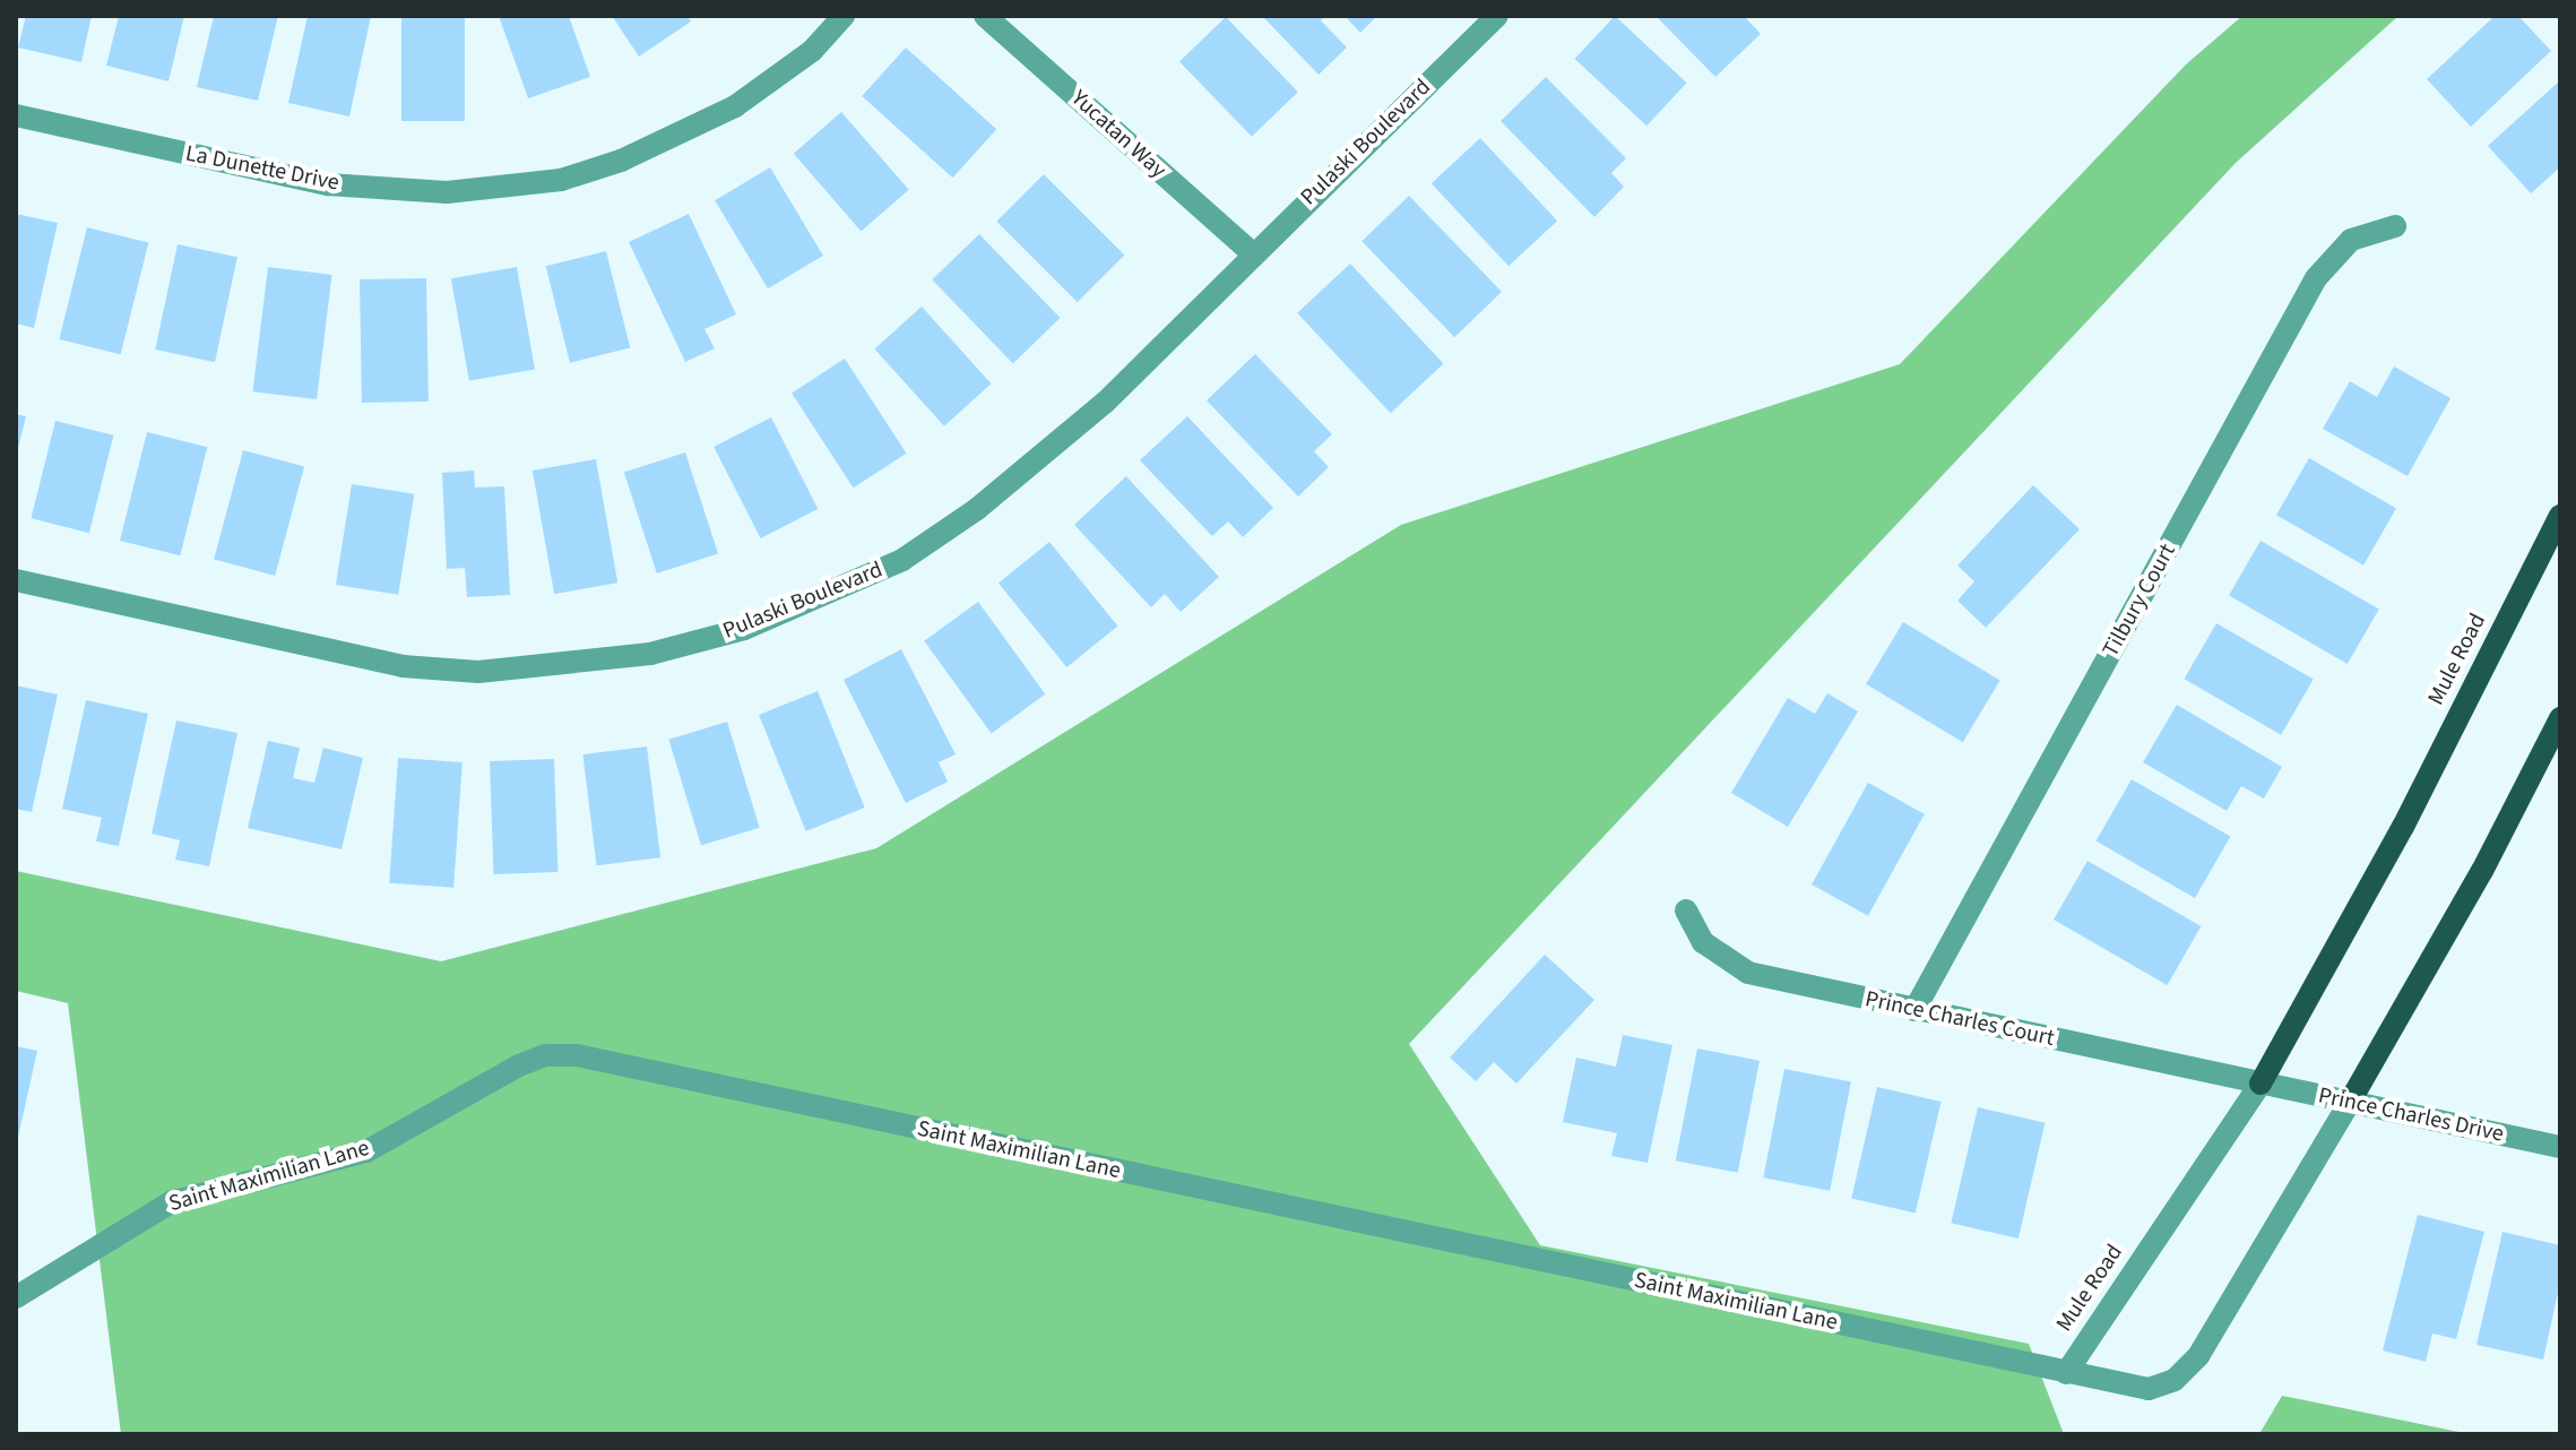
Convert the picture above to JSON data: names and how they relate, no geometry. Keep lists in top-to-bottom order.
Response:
{
  "streets": {
    "main road": ["Mule Road"],
    "street": [
      "Yucatan Way",
      "Pulaski Boulevard",
      "La Dunette Drive",
      "Tilbury Court",
      "Prince Charles Court",
      "Prince Charles Drive",
      "Saint Maximilian Lane"
    ]
  },
  "crossings": [
    ["Yucatan Way", "Pulaski Boulevard"],
    ["Tilbury Court", "Prince Charles Court"],
    ["Mule Road", "Prince Charles Court"],
    ["Mule Road", "Prince Charles Drive"],
    ["Mule Road", "Saint Maximilian Lane"],
    ["Prince Charles Court", "Prince Charles Drive"]
  ]
}
